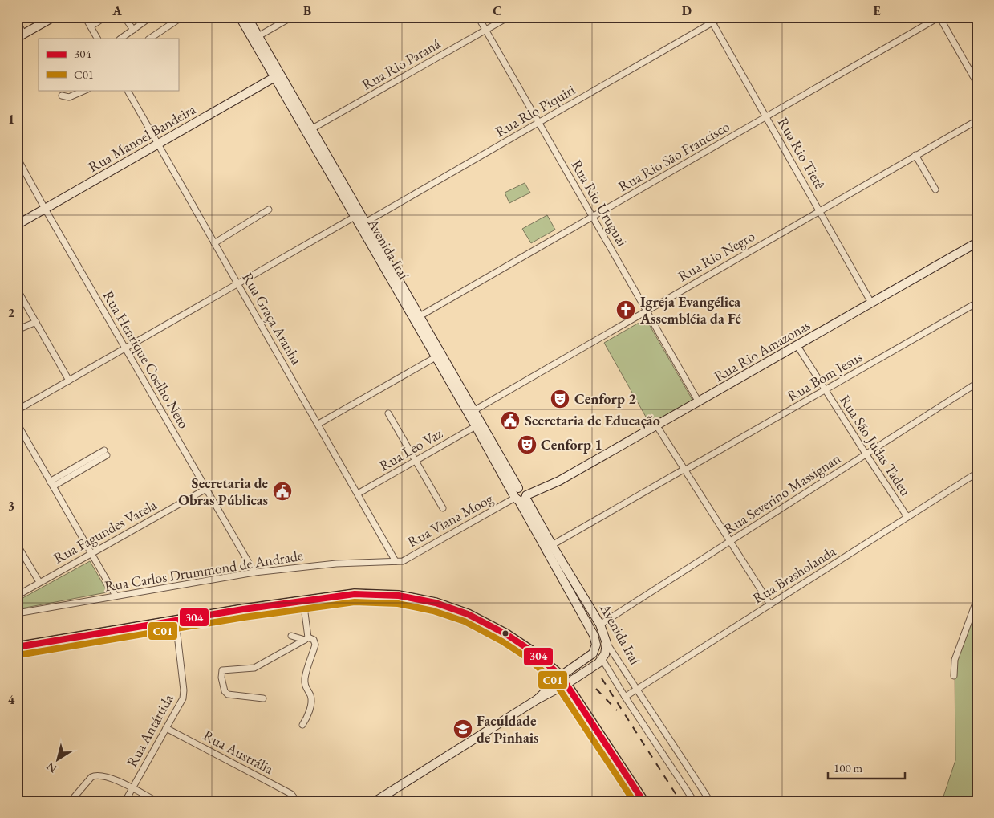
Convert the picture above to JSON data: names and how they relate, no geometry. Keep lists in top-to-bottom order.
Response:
{
  "streets": {
    "main road": ["Rua Manoel Bandeira", "Avenida Iraí", "Rua Rio Amazonas"],
    "street": [
      "Rua Rio Paraná",
      "Rua Rio Piquiri",
      "Rua Rio Tietê",
      "Rua Rio São Francisco",
      "Rua Rio Uruguai",
      "Rua Rio Negro",
      "Rua Graça Aranha",
      "Rua Henrique Coelho Neto",
      "Rua Bom Jesus",
      "Rua São Judas Tadeu",
      "Rua Leo Vaz",
      "Rua Severino Massignan",
      "Rua Viana Moog",
      "Rua Fagundes Varela",
      "Rua Carlos Drummond de Andrade",
      "Rua Brasholanda",
      "Rua Antártida",
      "Rua Austrália"
    ]
  },
  "crossings": [
    ["Rua Rio Paraná", "Rua Rio Uruguai"],
    ["Rua Rio Paraná", "Avenida Iraí"],
    ["Rua Rio Piquiri", "Rua Rio Tietê"],
    ["Rua Rio Piquiri", "Rua Rio Uruguai"],
    ["Rua Rio Piquiri", "Avenida Iraí"],
    ["Rua Manoel Bandeira", "Avenida Iraí"],
    ["Rua Manoel Bandeira", "Rua Graça Aranha"],
    ["Rua Manoel Bandeira", "Rua Henrique Coelho Neto"],
    ["Rua Rio Tietê", "Rua Rio São Francisco"],
    ["Rua Rio Tietê", "Rua Rio Negro"],
    ["Rua Rio Tietê", "Rua Rio Amazonas"],
    ["Rua Rio São Francisco", "Rua Rio Uruguai"],
    ["Rua Rio São Francisco", "Avenida Iraí"],
    ["Rua Rio Uruguai", "Rua Rio Negro"],
    ["Rua Rio Uruguai", "Rua Rio Amazonas"],
    ["Avenida Iraí", "Rua Rio Negro"],
    ["Avenida Iraí", "Rua Rio Amazonas"],
    ["Avenida Iraí", "Rua Bom Jesus"],
    ["Avenida Iraí", "Rua Leo Vaz"],
    ["Avenida Iraí", "Rua Severino Massignan"],
    ["Avenida Iraí", "Rua Viana Moog"],
    ["Avenida Iraí", "Rua Brasholanda"],
    ["Rua Graça Aranha", "Rua Leo Vaz"],
    ["Rua Graça Aranha", "Rua Viana Moog"],
    ["Rua Graça Aranha", "Rua Carlos Drummond de Andrade"],
    ["Rua Rio Amazonas", "Rua São Judas Tadeu"],
    ["Rua Rio Amazonas", "Rua Viana Moog"],
    ["Rua Henrique Coelho Neto", "Rua Fagundes Varela"],
    ["Rua Henrique Coelho Neto", "Rua Carlos Drummond de Andrade"],
    ["Rua Bom Jesus", "Rua São Judas Tadeu"],
    ["Rua São Judas Tadeu", "Rua Severino Massignan"],
    ["Rua São Judas Tadeu", "Rua Brasholanda"],
    ["Rua Viana Moog", "Rua Carlos Drummond de Andrade"],
    ["Rua Antártida", "Rua Austrália"]
  ],
  "places": {
    "church": ["Igreja Evangélica Assembléia da Fé"],
    "theatre": ["Cenforp 2", "Cenforp 1"],
    "public building": ["Secretaria de Educação", "Secretaria de Obras Públicas"],
    "school or university": ["Faculdade de Pinhais"]
  },
  "lines": ["transit line 304", "transit line C01"],
  "legend": ["304", "C01"],
  "scale_bar": "100 m",
  "north": "bottom left",
  "grid": {
    "columns": [
      "A",
      "B",
      "C",
      "D",
      "E"
    ],
    "rows": [
      "1",
      "2",
      "3",
      "4"
    ]
  }
}
